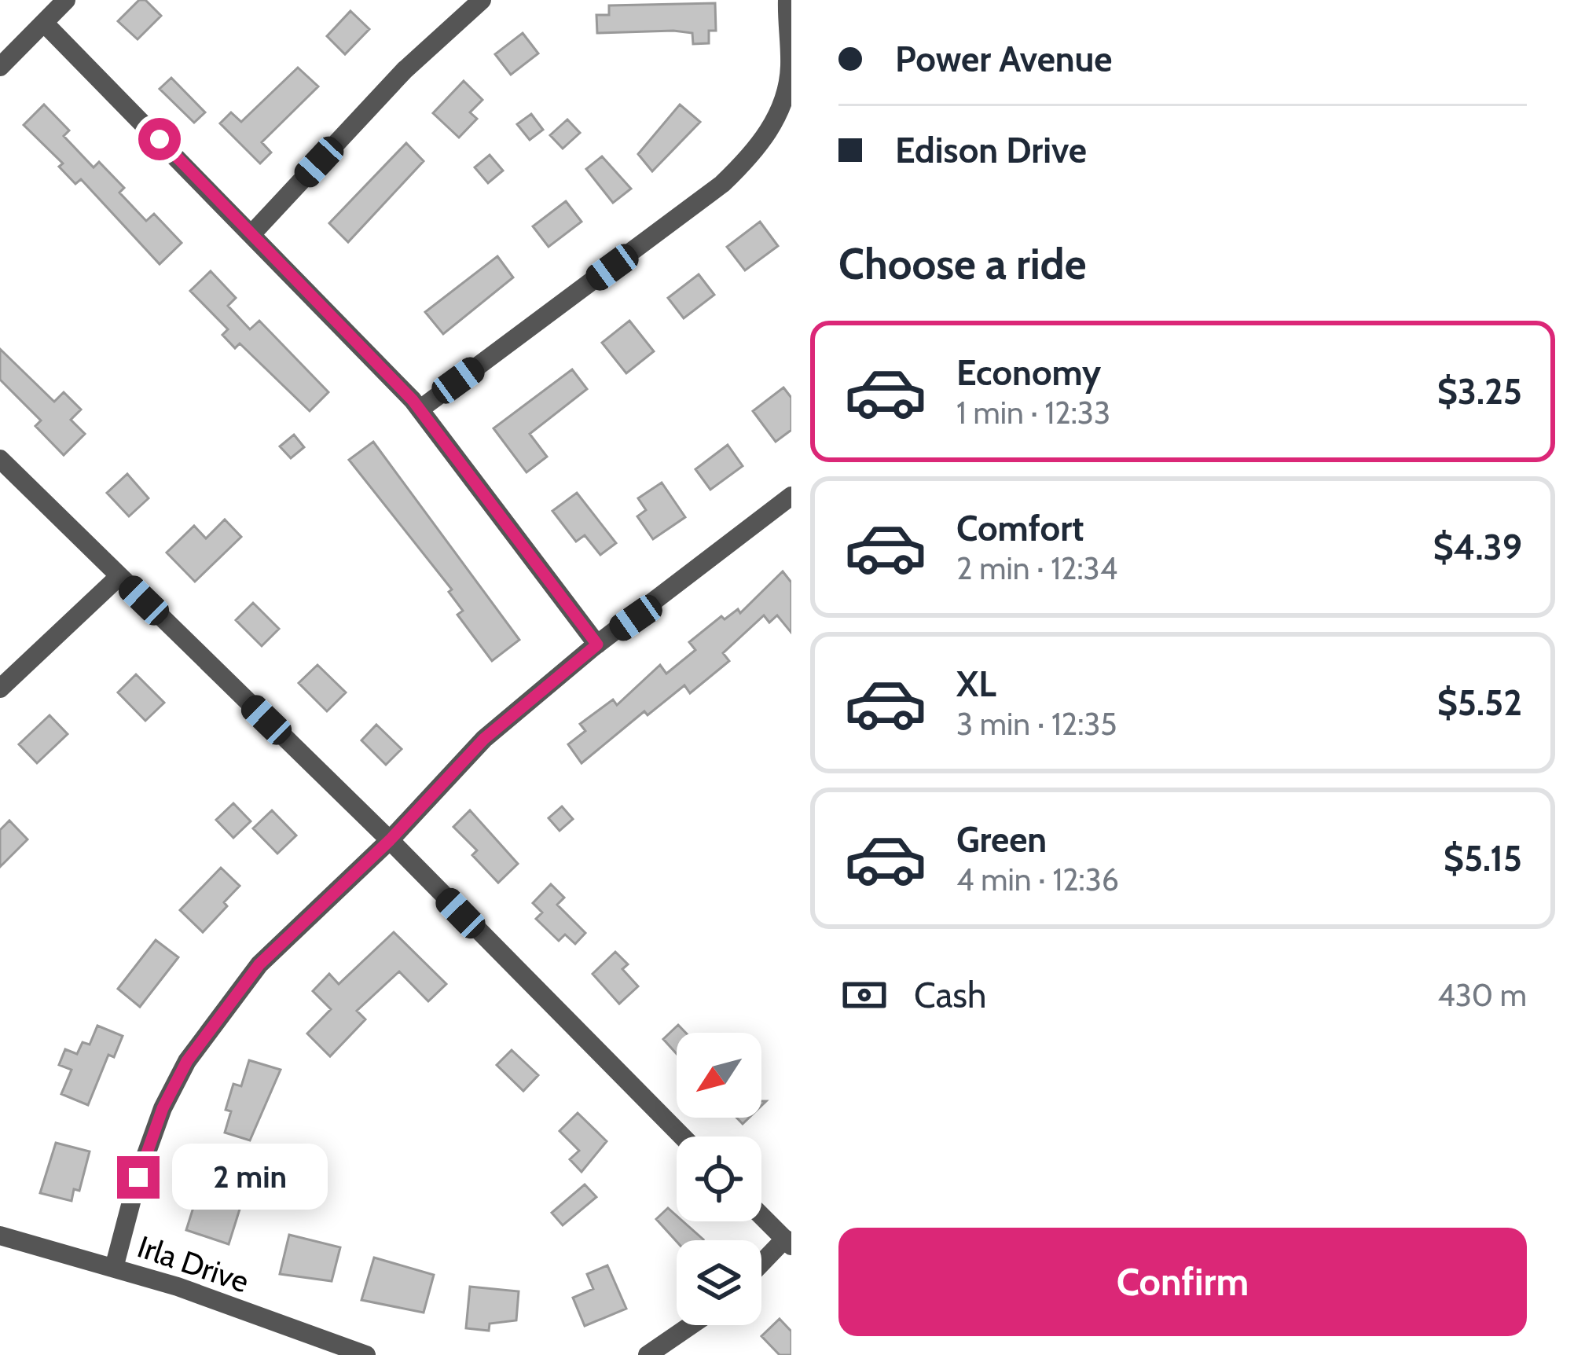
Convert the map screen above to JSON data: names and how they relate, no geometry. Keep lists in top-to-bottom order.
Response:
{
  "streets": {
    "street": ["Irla Drive"]
  },
  "north": "bottom left",
  "page": {
    "banner": ["Power Avenue", "Edison Drive"],
    "heading": "Choose a ride",
    "list": [
      {
        "name": "Economy",
        "note": "1 min · 12:33",
        "value": "$3.25"
      },
      {
        "name": "Comfort",
        "note": "2 min · 12:34",
        "value": "$4.39"
      },
      {
        "name": "XL",
        "note": "3 min · 12:35",
        "value": "$5.52"
      },
      {
        "name": "Green",
        "note": "4 min · 12:36",
        "value": "$5.15"
      }
    ],
    "pay": ["Cash", "430 m"],
    "bubble": "2 min",
    "buttons": "Confirm"
  }
}
